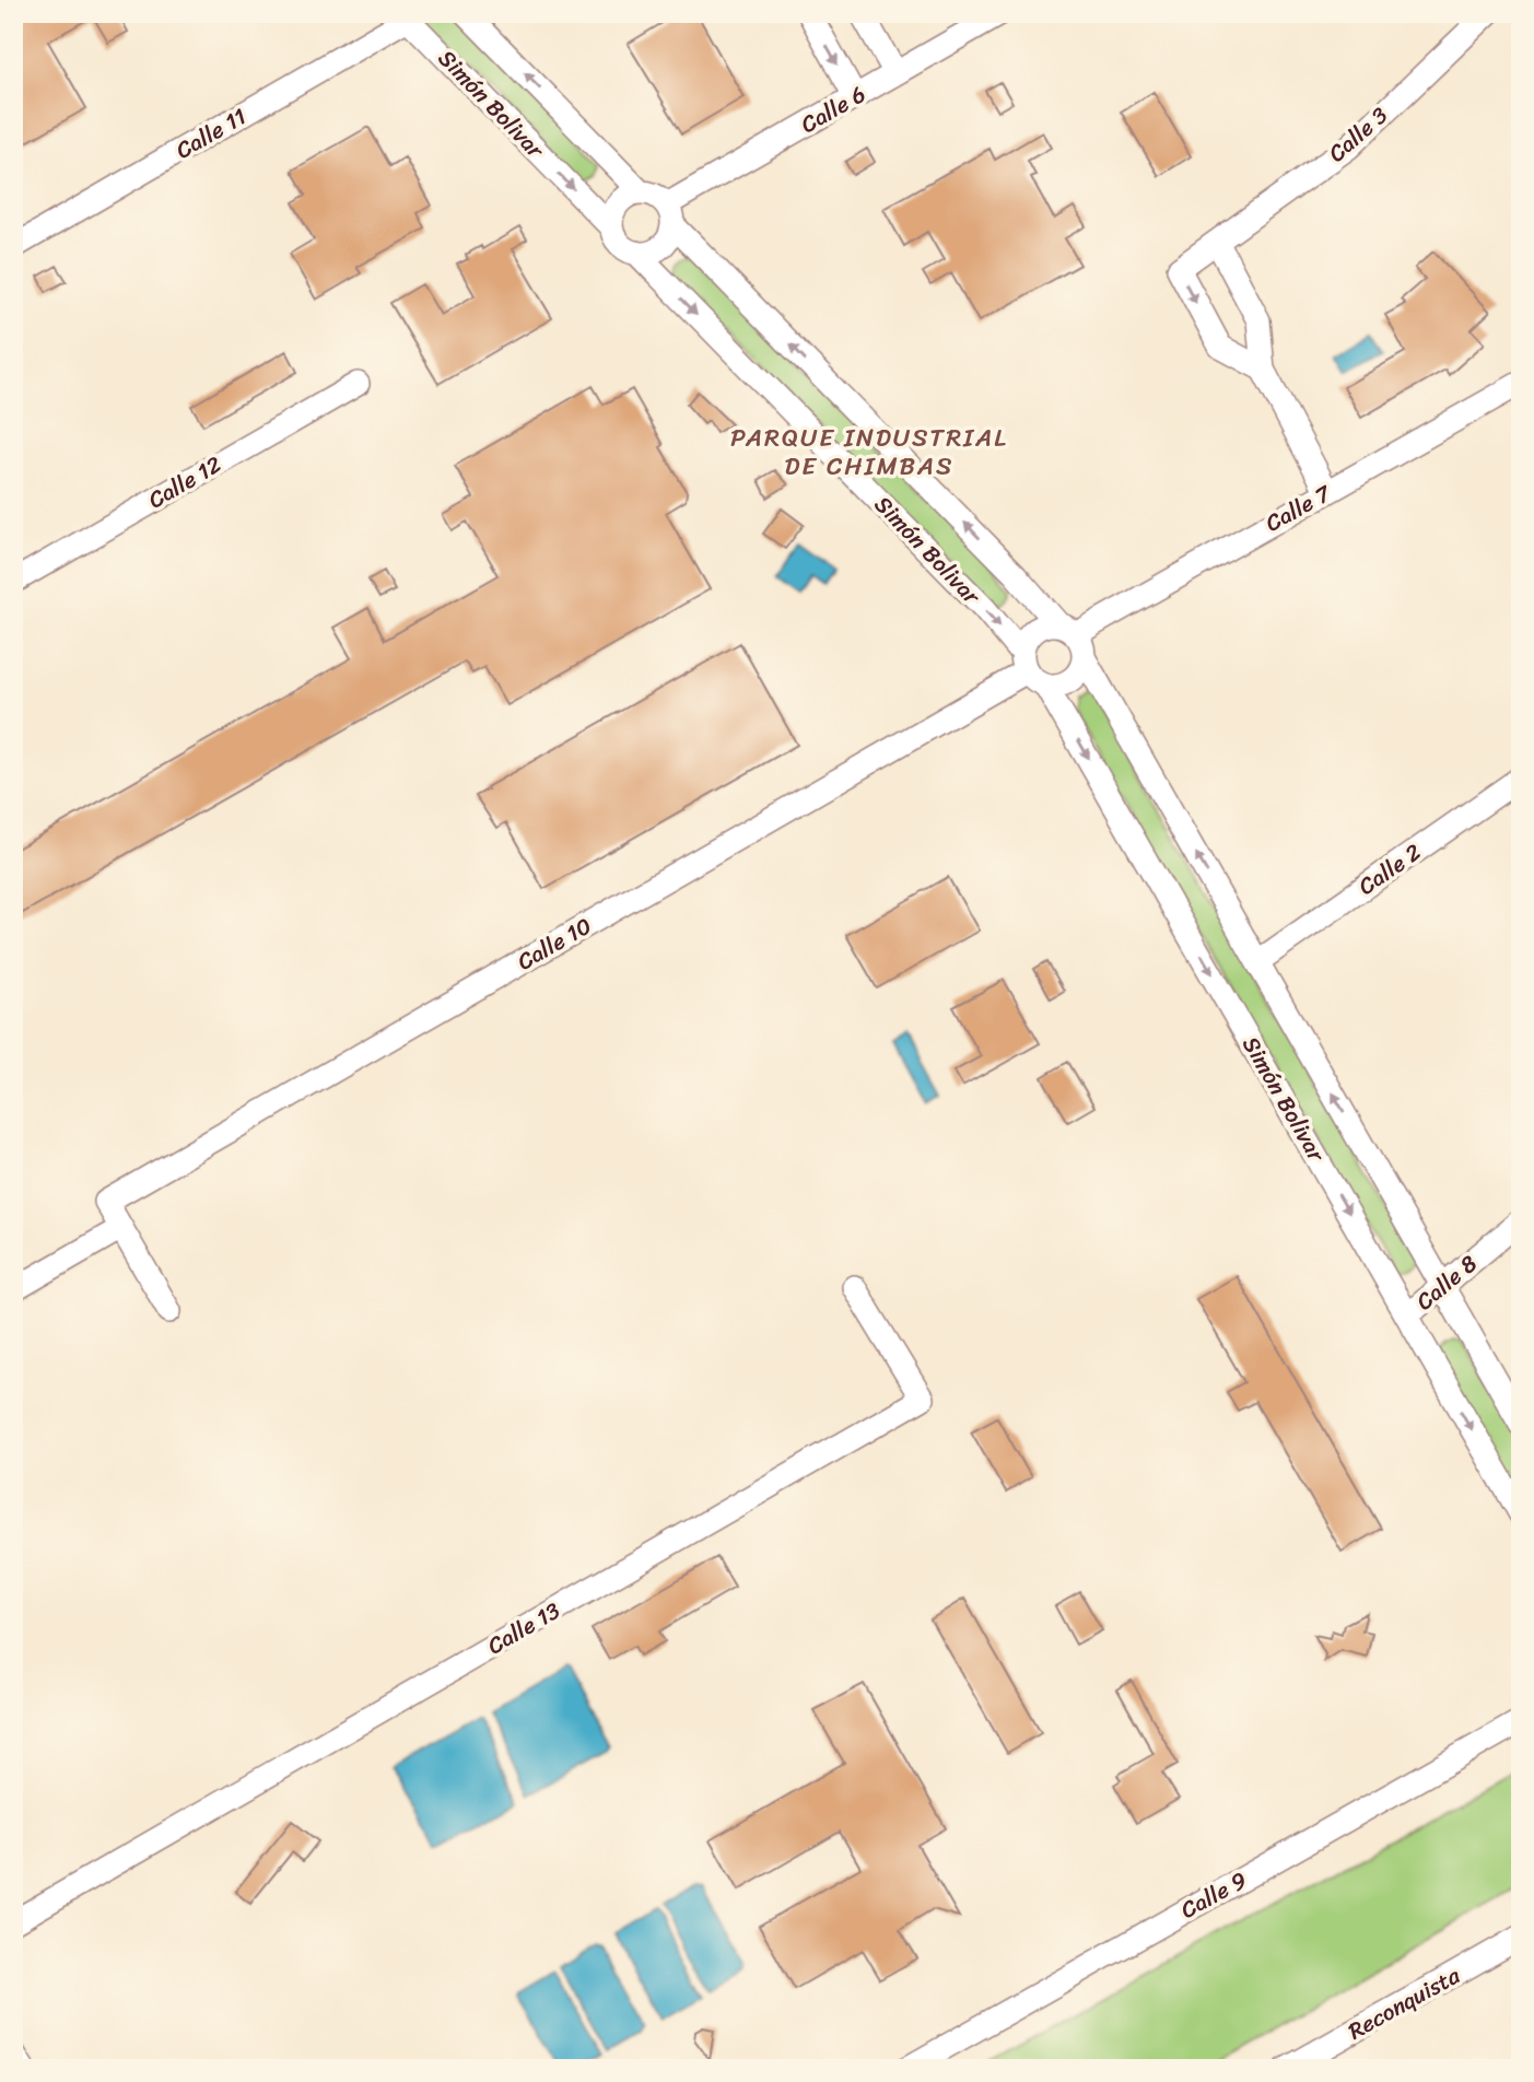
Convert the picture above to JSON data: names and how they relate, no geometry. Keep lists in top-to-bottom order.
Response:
{
  "streets": {
    "street": [
      "Simón Bolivar",
      "Calle 6",
      "Calle 11",
      "Calle 3",
      "Calle 12",
      "Calle 7",
      "Calle 2",
      "Calle 10",
      "Calle 8",
      "Calle 13",
      "Calle 9",
      "Reconquista"
    ]
  },
  "crossings": [
    ["Simón Bolivar", "Calle 6"],
    ["Simón Bolivar", "Calle 11"],
    ["Simón Bolivar", "Calle 7"],
    ["Simón Bolivar", "Calle 2"],
    ["Simón Bolivar", "Calle 10"],
    ["Simón Bolivar", "Calle 8"],
    ["Calle 7", "Calle 10"]
  ],
  "districts": ["PARQUE INDUSTRIAL DE CHIMBAS"]
}
